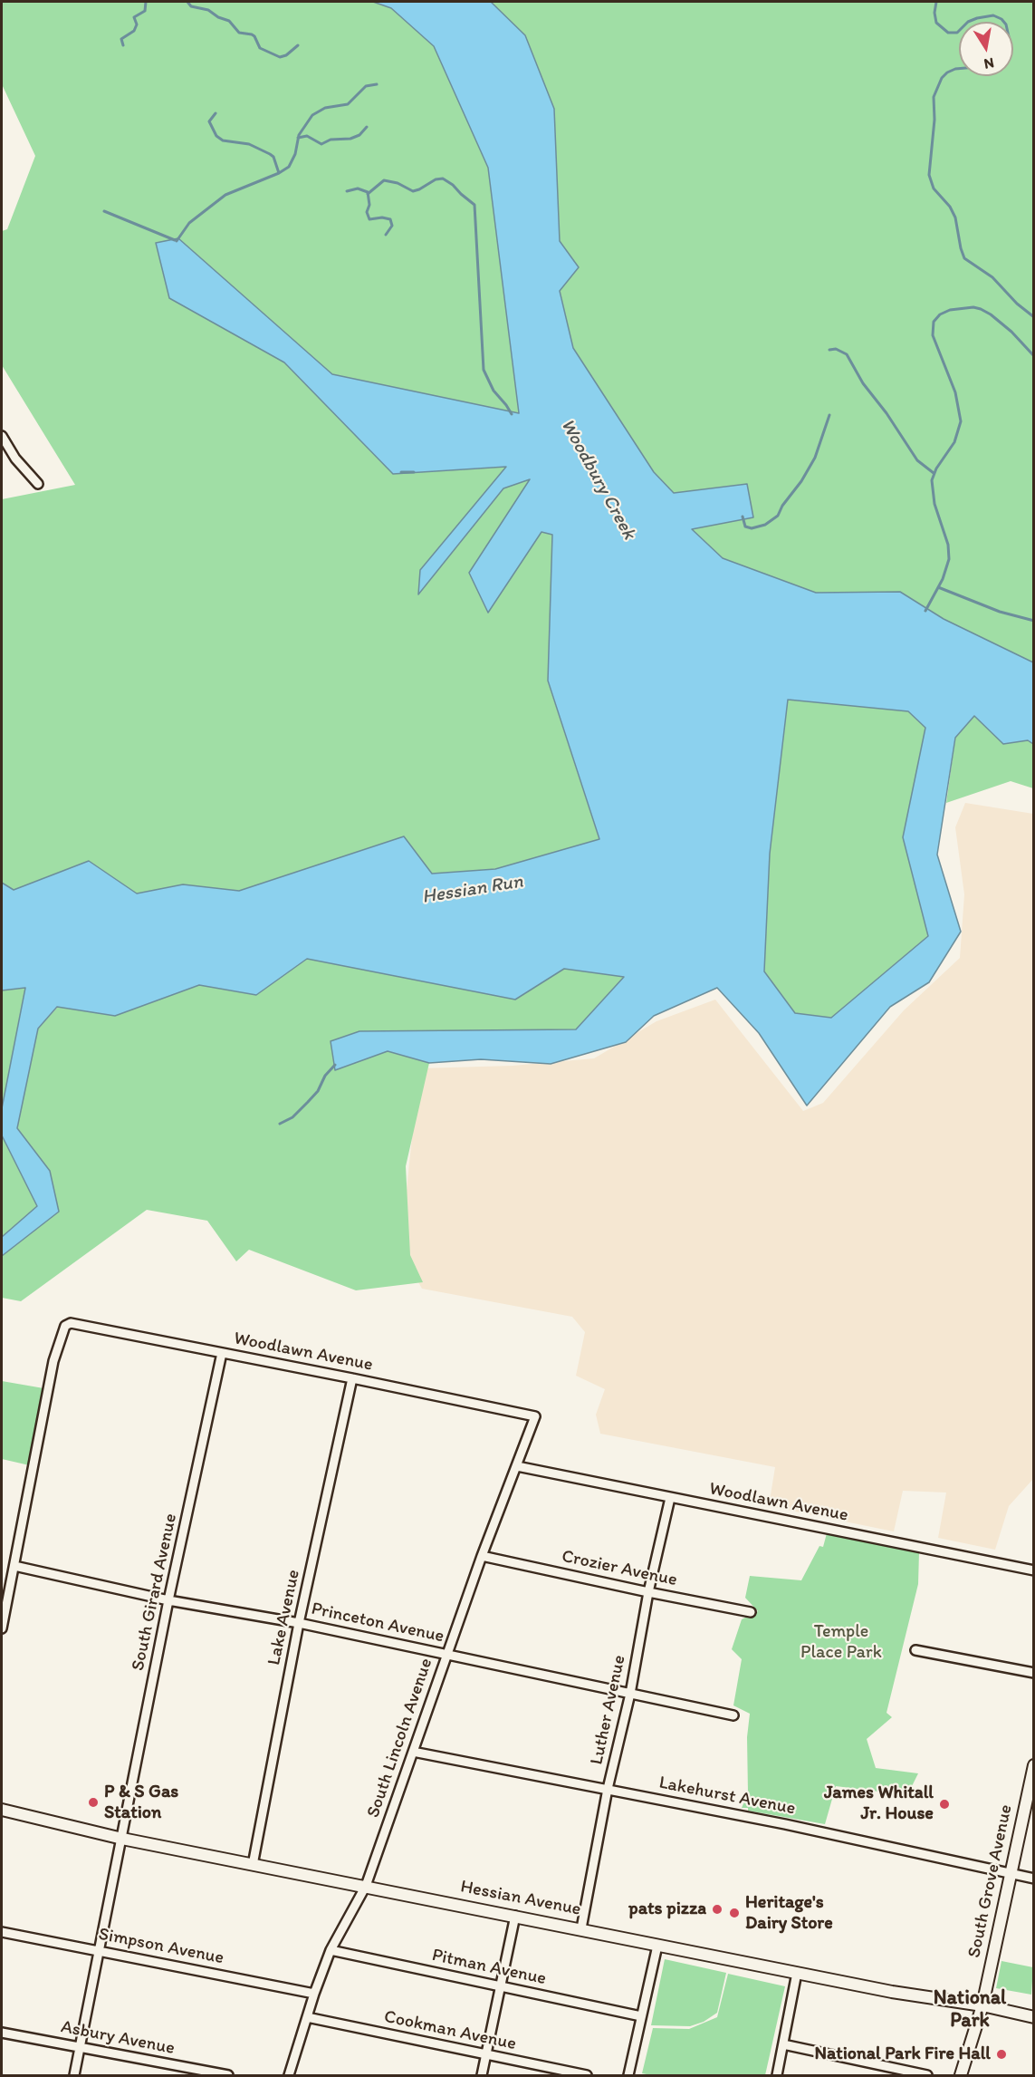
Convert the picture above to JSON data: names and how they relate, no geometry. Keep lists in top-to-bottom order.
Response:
{
  "streets": {
    "main road": ["South Grove Avenue", "Hessian Avenue"],
    "street": [
      "Woodlawn Avenue",
      "Crozier Avenue",
      "South Girard Avenue",
      "Lake Avenue",
      "Princeton Avenue",
      "Luther Avenue",
      "South Lincoln Avenue",
      "Lakehurst Avenue",
      "Simpson Avenue",
      "Pitman Avenue",
      "Cookman Avenue",
      "Asbury Avenue"
    ]
  },
  "crossings": [
    ["Woodlawn Avenue", "South Girard Avenue"],
    ["Woodlawn Avenue", "Lake Avenue"],
    ["Woodlawn Avenue", "Princeton Avenue"],
    ["Woodlawn Avenue", "Luther Avenue"],
    ["Woodlawn Avenue", "South Lincoln Avenue"],
    ["Crozier Avenue", "Luther Avenue"],
    ["Crozier Avenue", "South Lincoln Avenue"],
    ["South Girard Avenue", "Princeton Avenue"],
    ["South Girard Avenue", "Hessian Avenue"],
    ["South Girard Avenue", "Simpson Avenue"],
    ["South Girard Avenue", "Asbury Avenue"],
    ["Lake Avenue", "Princeton Avenue"],
    ["Lake Avenue", "Hessian Avenue"],
    ["Princeton Avenue", "Luther Avenue"],
    ["Princeton Avenue", "South Lincoln Avenue"],
    ["Luther Avenue", "Lakehurst Avenue"],
    ["Luther Avenue", "Hessian Avenue"],
    ["South Lincoln Avenue", "Lakehurst Avenue"],
    ["South Lincoln Avenue", "Hessian Avenue"],
    ["South Lincoln Avenue", "Simpson Avenue"],
    ["South Lincoln Avenue", "Pitman Avenue"],
    ["South Lincoln Avenue", "Cookman Avenue"],
    ["Lakehurst Avenue", "South Grove Avenue"],
    ["South Grove Avenue", "Hessian Avenue"]
  ],
  "districts": ["National Park"],
  "water": ["Woodbury Creek", "Hessian Run"],
  "parks": ["Temple Place Park"],
  "places": [
    "P & S Gas Station",
    "James Whitall Jr. House",
    "pats pizza",
    "Heritage's Dairy Store",
    "National Park Fire Hall"
  ],
  "north": "bottom"
}
